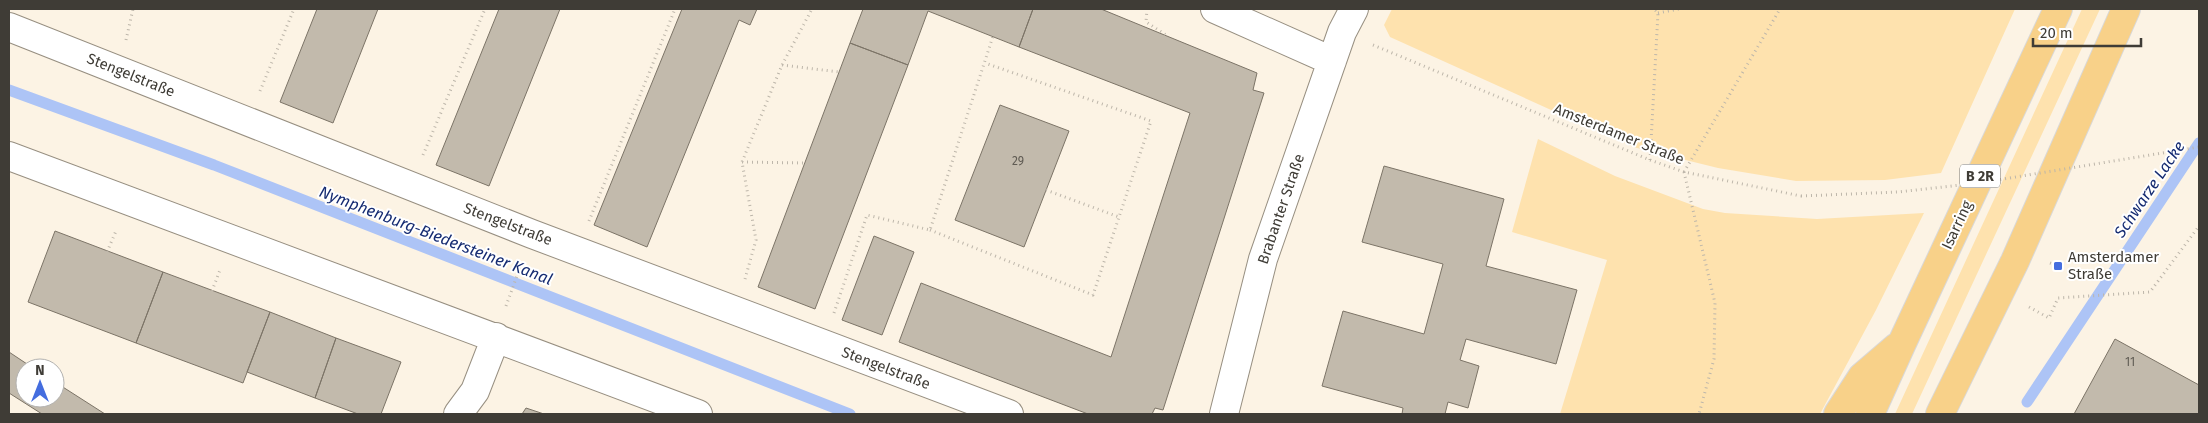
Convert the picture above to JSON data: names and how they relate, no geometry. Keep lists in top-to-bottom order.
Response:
{
  "streets": {
    "highway": ["B 2R", "Isarring"],
    "street": ["Stengelstraße", "Brabanter Straße"],
    "path": ["Amsterdamer Straße"]
  },
  "crossings": [
    ["Amsterdamer Straße", "Brabanter Straße"]
  ],
  "water": ["Schwarze Lacke", "Nymphenburg-Biedersteiner Kanal"],
  "places": {
    "transit": ["Amsterdamer Straße"]
  },
  "house_numbers": ["29", "11"],
  "scale_bar": "20 m",
  "north": "top"
}
